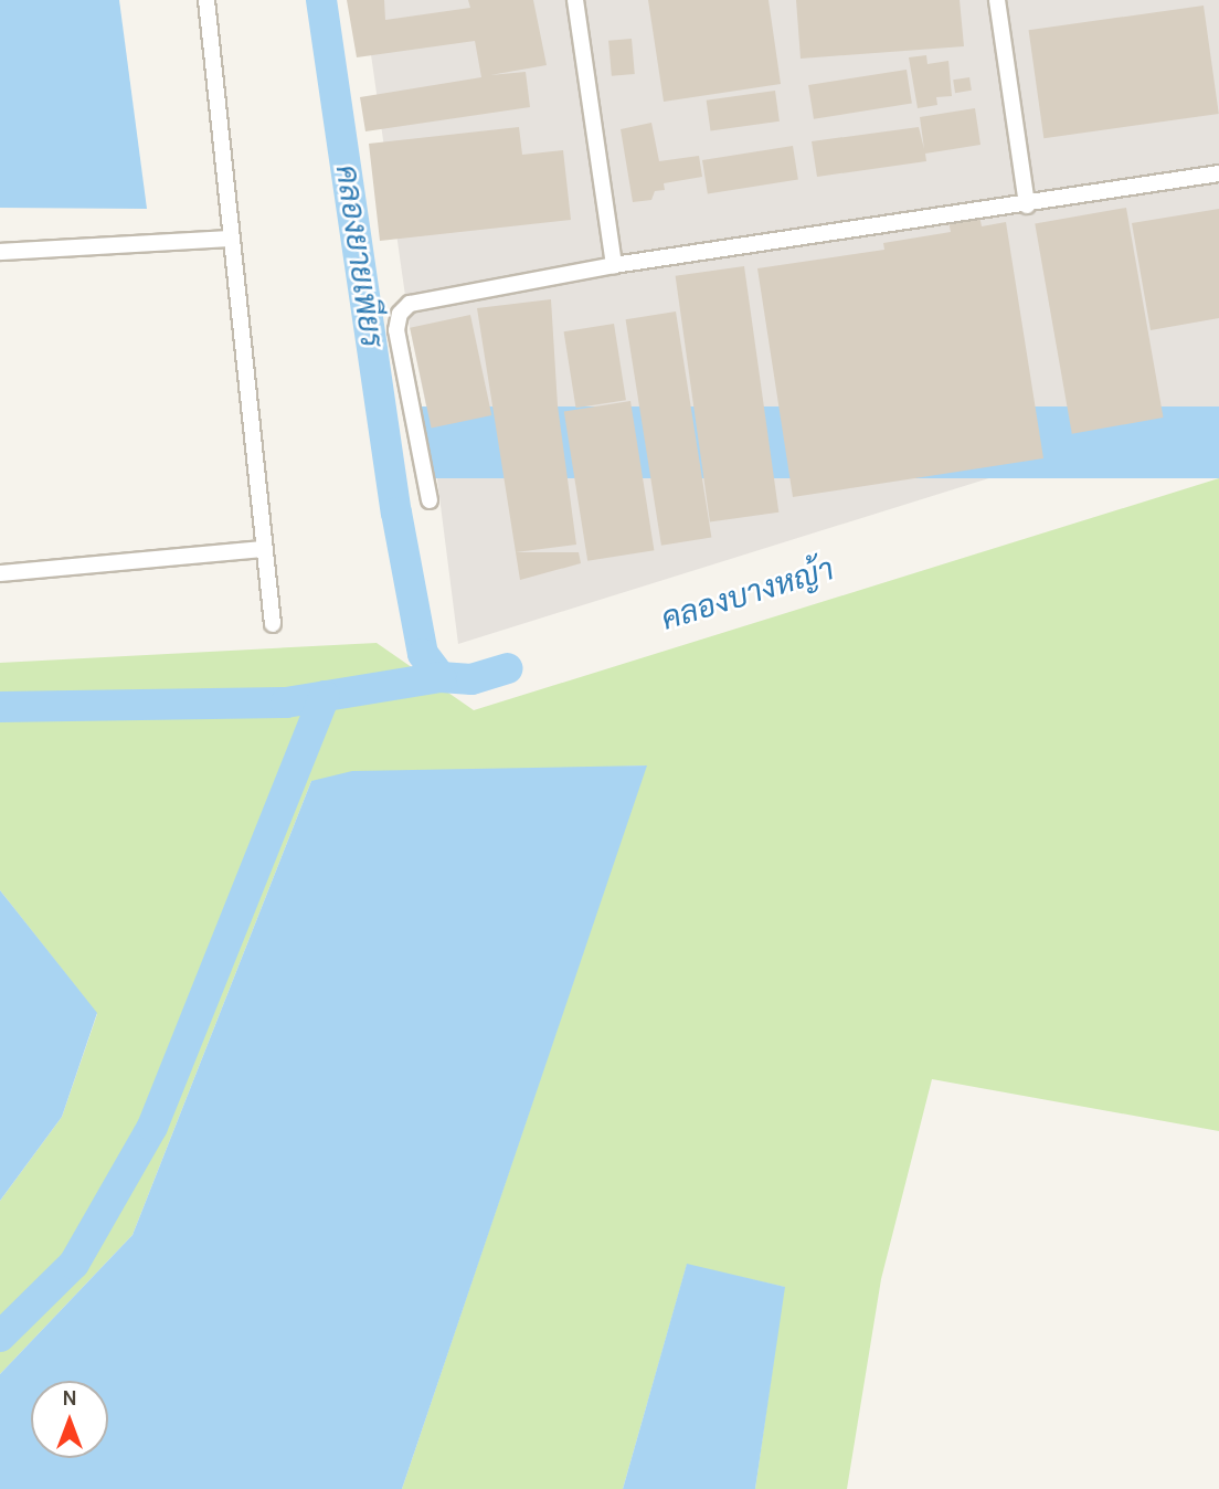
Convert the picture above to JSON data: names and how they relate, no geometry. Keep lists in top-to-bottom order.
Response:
{
  "water": ["คลองยายเพียร", "คลองบางหญ้า"],
  "north": "top"
}
